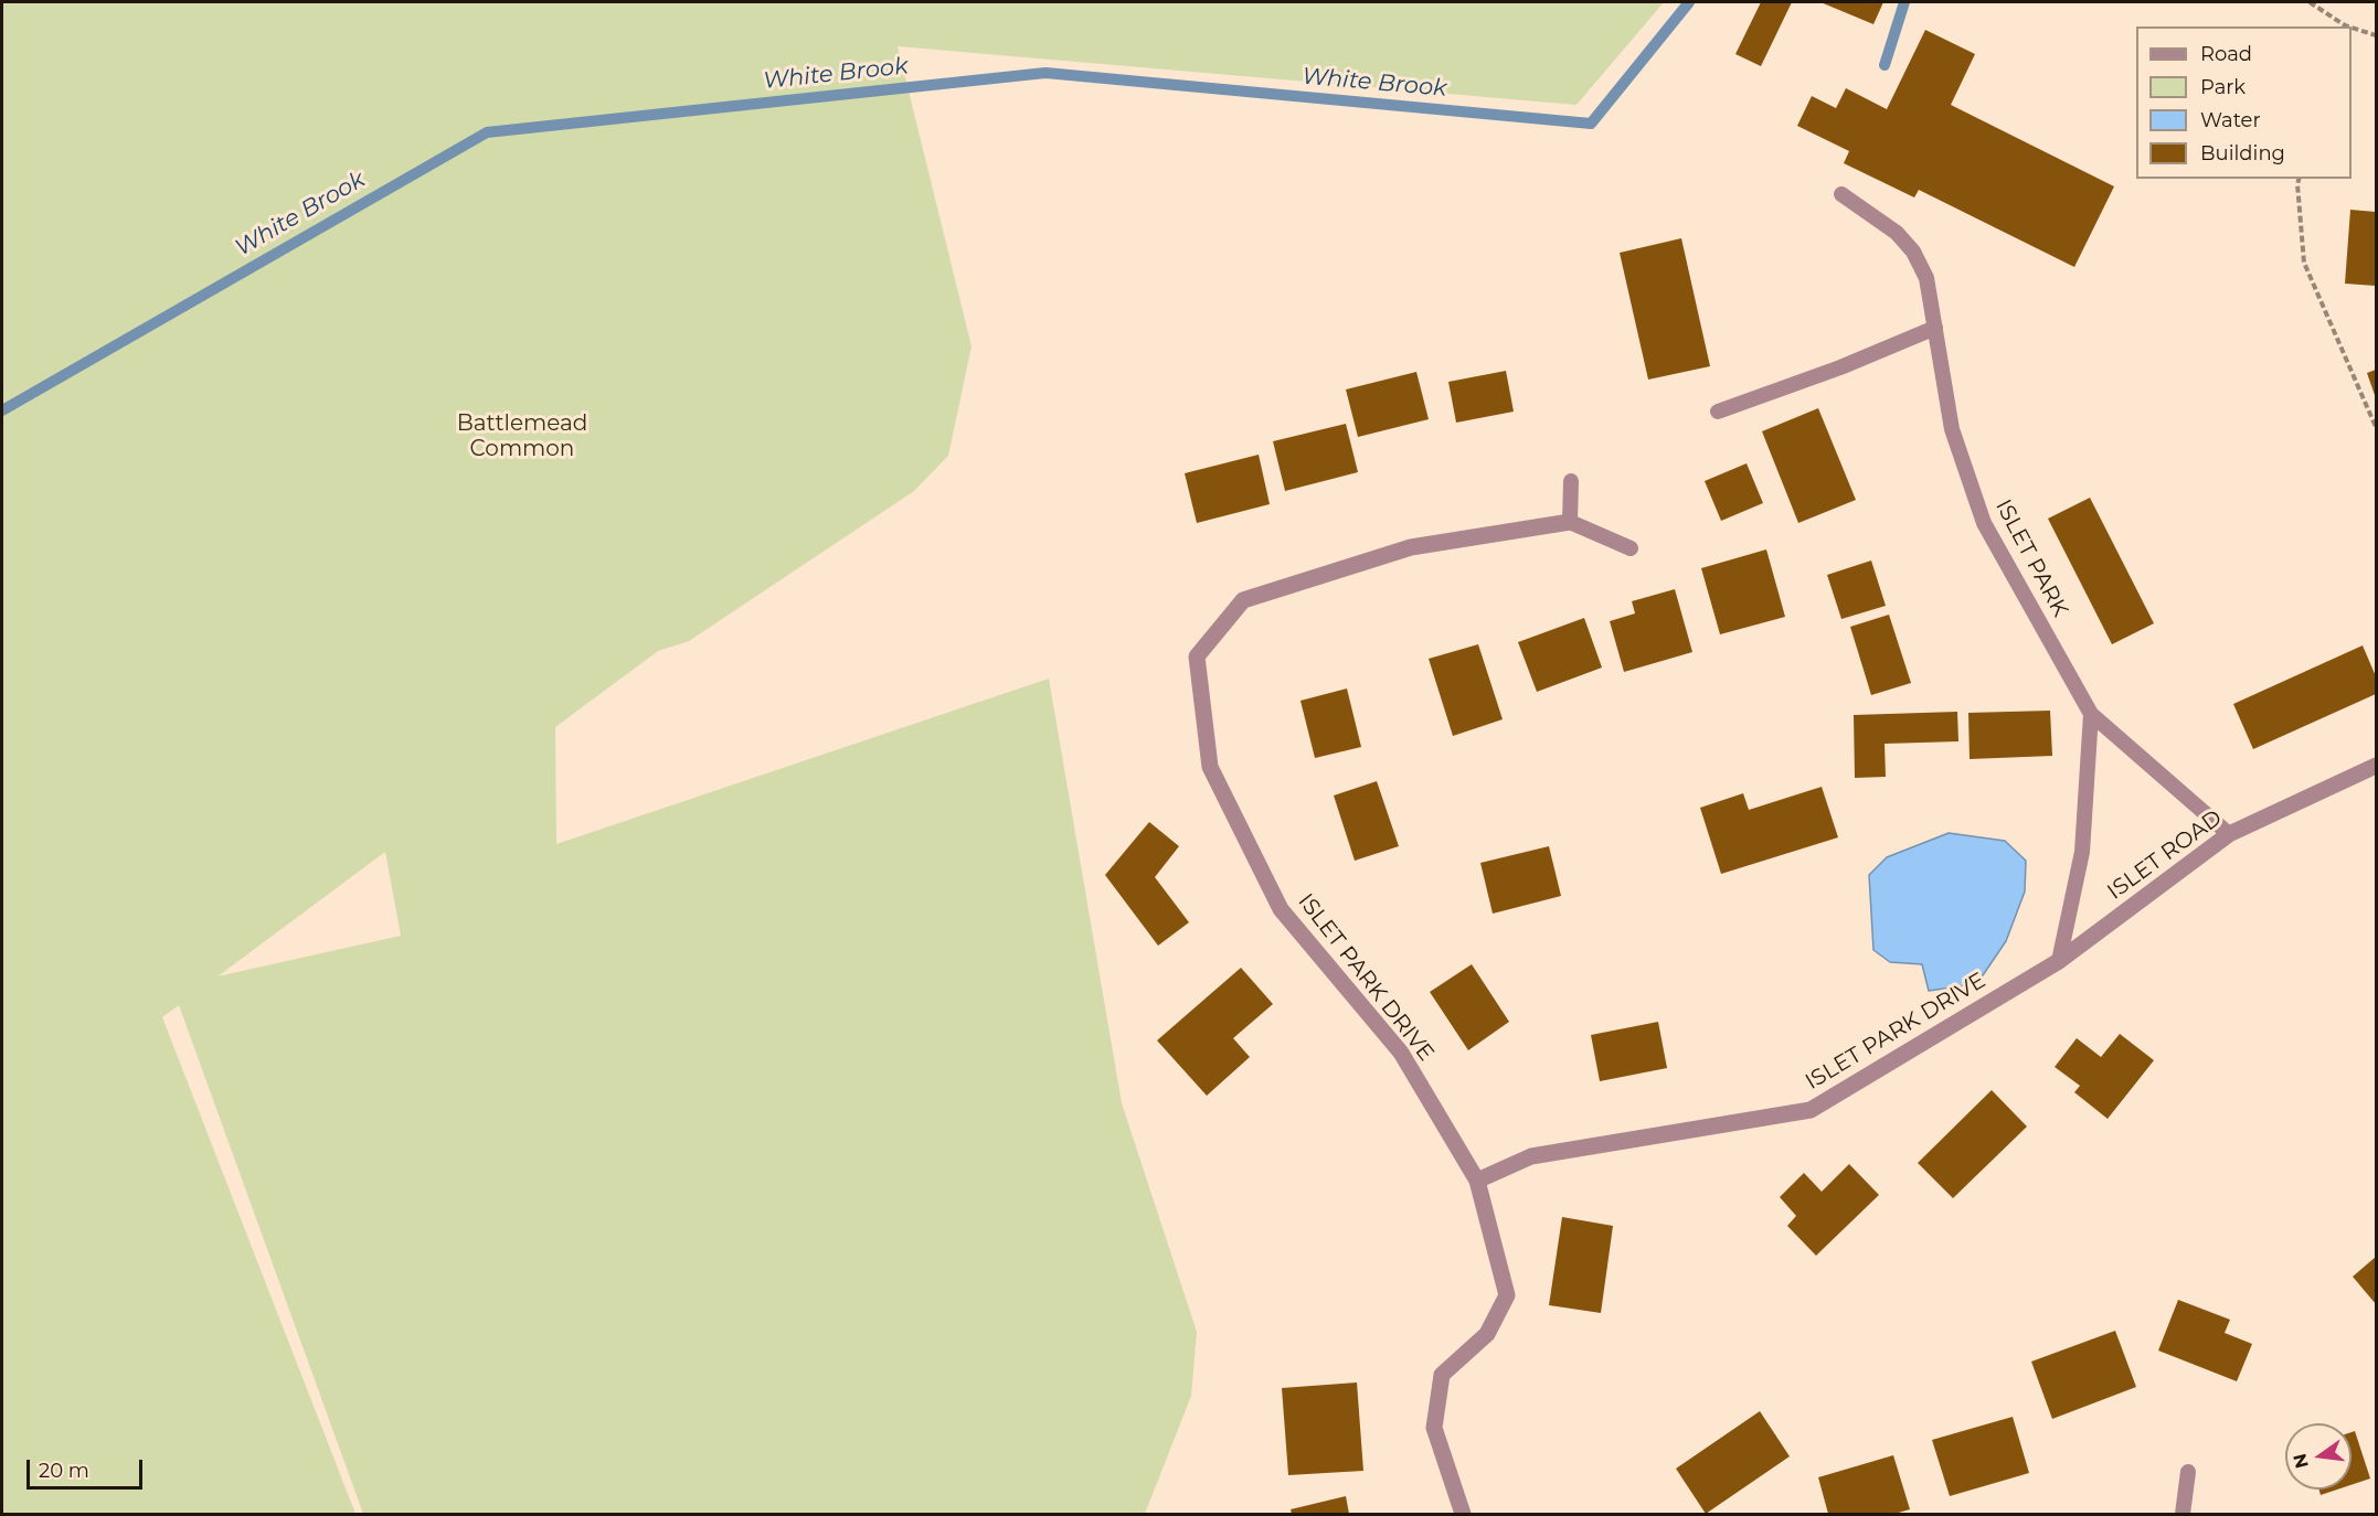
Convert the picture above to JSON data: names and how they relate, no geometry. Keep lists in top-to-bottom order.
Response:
{
  "streets": {
    "street": ["ISLET ROAD", "ISLET PARK DRIVE"],
    "lane": ["ISLET PARK"]
  },
  "crossings": [
    ["ISLET PARK", "ISLET ROAD"],
    ["ISLET ROAD", "ISLET PARK DRIVE"]
  ],
  "water": ["White Brook"],
  "parks": ["Battlemead Common"],
  "legend": [
    "Road",
    "Park",
    "Water",
    "Building"
  ],
  "scale_bar": "20 m",
  "north": "left"
}
